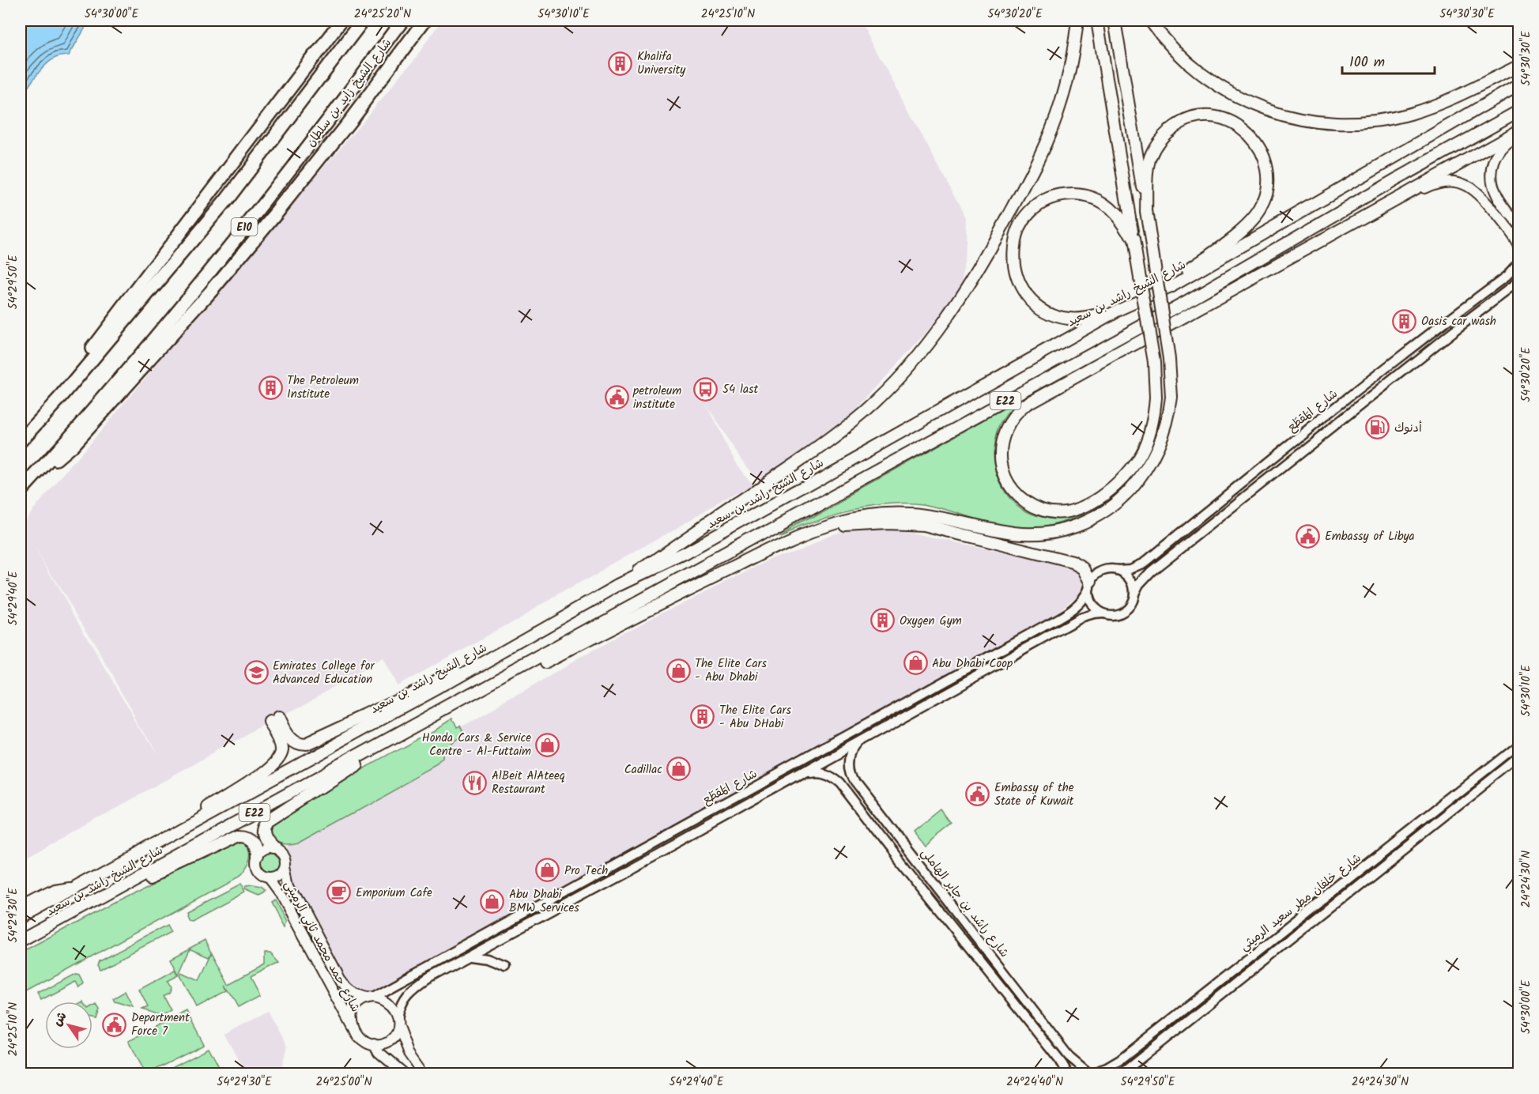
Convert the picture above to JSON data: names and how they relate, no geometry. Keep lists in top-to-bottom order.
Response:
{
  "streets": {
    "highway": [
      "شارع الشيخ زايد بن سلطان",
      "E10",
      "شارع الشيخ راشد بن سعيد",
      "E22"
    ],
    "main road": ["شارع حمد محمد ثاني الرميثي"],
    "street": ["شارع المَقطَع", "شارع خلفان مطر سعيد الرميثي", "شارع راشد بن جابر الهاملي"]
  },
  "crossings": [
    ["شارع المَقطَع", "شارع راشد بن جابر الهاملي"],
    ["شارع المَقطَع", "شارع حمد محمد ثاني الرميثي"],
    ["شارع خلفان مطر سعيد الرميثي", "شارع راشد بن جابر الهاملي"]
  ],
  "places": {
    "building": [
      "Khalifa University",
      "Oasis car wash",
      "The Petroleum Institute",
      "Oxygen Gym",
      "The Elite Cars - Abu DHabi"
    ],
    "bus stop": ["54 last"],
    "public building": [
      "petroleum institute",
      "Embassy of Libya",
      "Embassy of the State of Kuwait",
      "Department Force 7"
    ],
    "fuel station": ["أدنوك"],
    "shop": [
      "Abu Dhabi Coop",
      "The Elite Cars - Abu Dhabi",
      "Honda Cars & Service Centre - Al-Futtaim",
      "Cadillac",
      "Pro Tech",
      "Abu Dhabi BMW Services"
    ],
    "school or university": ["Emirates College for Advanced Education"],
    "restaurant": ["AlBeit AlAteeq Restaurant"],
    "cafe": ["Emporium Cafe"]
  },
  "scale_bar": "100 m",
  "north": "top left",
  "coordinates": [
    "54°30'00\"E",
    "24°25'20\"N",
    "54°30'10\"E",
    "24°25'10\"N",
    "54°30'20\"E",
    "54°30'30\"E",
    "54°29'50\"E",
    "54°29'40\"E",
    "24°24'30\"N",
    "54°29'30\"E",
    "24°25'00\"N",
    "24°24'40\"N"
  ]
}
